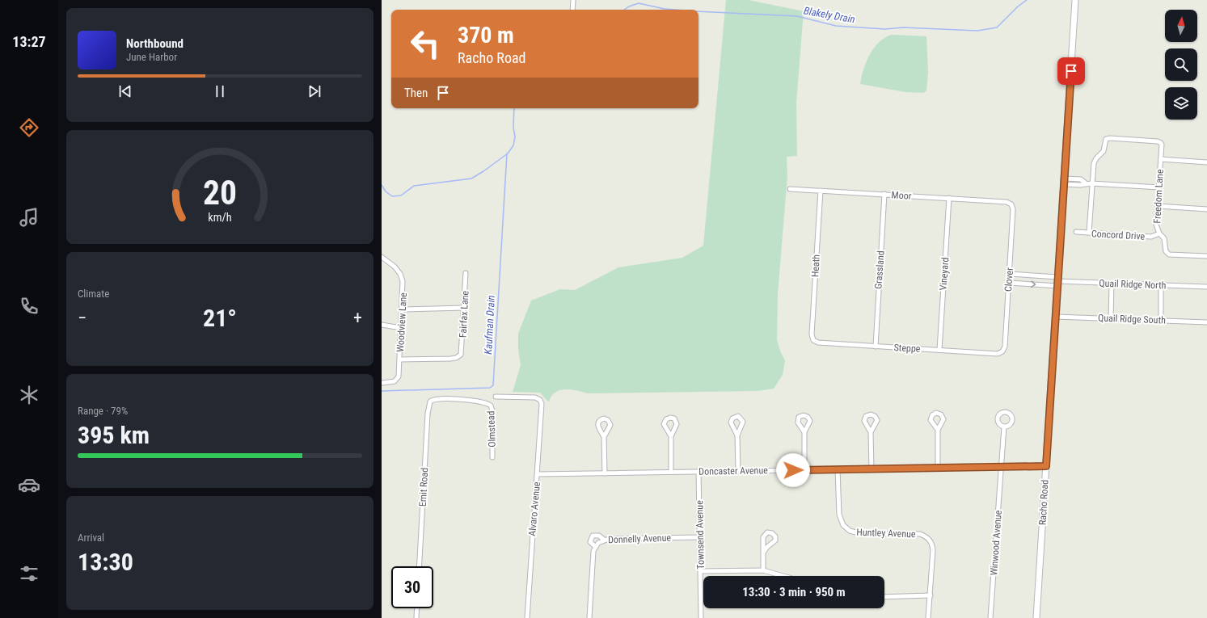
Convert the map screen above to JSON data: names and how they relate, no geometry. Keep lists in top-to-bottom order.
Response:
{
  "streets": {
    "street": [
      "Moor",
      "Freedom Lane",
      "Concord Drive",
      "Heath",
      "Grassland",
      "Vineyard",
      "Clover",
      "Quail Ridge North",
      "Fairfax Lane",
      "Quail Ridge South",
      "Woodview Lane",
      "Steppe",
      "Olmstead",
      "Doncaster Avenue",
      "Emit Road",
      "Racho Road",
      "Alvaro Avenue",
      "Huntley Avenue",
      "Townsend Avenue",
      "Donnelly Avenue",
      "Winwood Avenue"
    ]
  },
  "crossings": [
    ["Moor", "Heath"],
    ["Moor", "Grassland"],
    ["Moor", "Vineyard"],
    ["Moor", "Clover"],
    ["Freedom Lane", "Concord Drive"],
    ["Heath", "Steppe"],
    ["Grassland", "Steppe"],
    ["Vineyard", "Steppe"],
    ["Clover", "Steppe"],
    ["Quail Ridge North", "Racho Road"],
    ["Fairfax Lane", "Woodview Lane"],
    ["Quail Ridge South", "Racho Road"],
    ["Olmstead", "Emit Road"],
    ["Doncaster Avenue", "Racho Road"],
    ["Doncaster Avenue", "Alvaro Avenue"],
    ["Doncaster Avenue", "Huntley Avenue"],
    ["Doncaster Avenue", "Townsend Avenue"],
    ["Doncaster Avenue", "Winwood Avenue"],
    ["Townsend Avenue", "Donnelly Avenue"]
  ],
  "water": ["Blakely Drain", "Kaufman Drain"],
  "north": "top",
  "page": {
    "tabs": "13:27",
    "turn": ["370 m", "Racho Road"],
    "song": ["Northbound", "June Harbor"],
    "then": "Then",
    "tile": [
      "Climate",
      ["Range · 79%", "395 km"],
      ["Arrival", "13:30"]
    ],
    "heat": ["−", "21°", "+"],
    "limit": "30",
    "trip": "13:30 · 3 min · 950 m",
    "gauge": ["20", "km/h"]
  }
}
